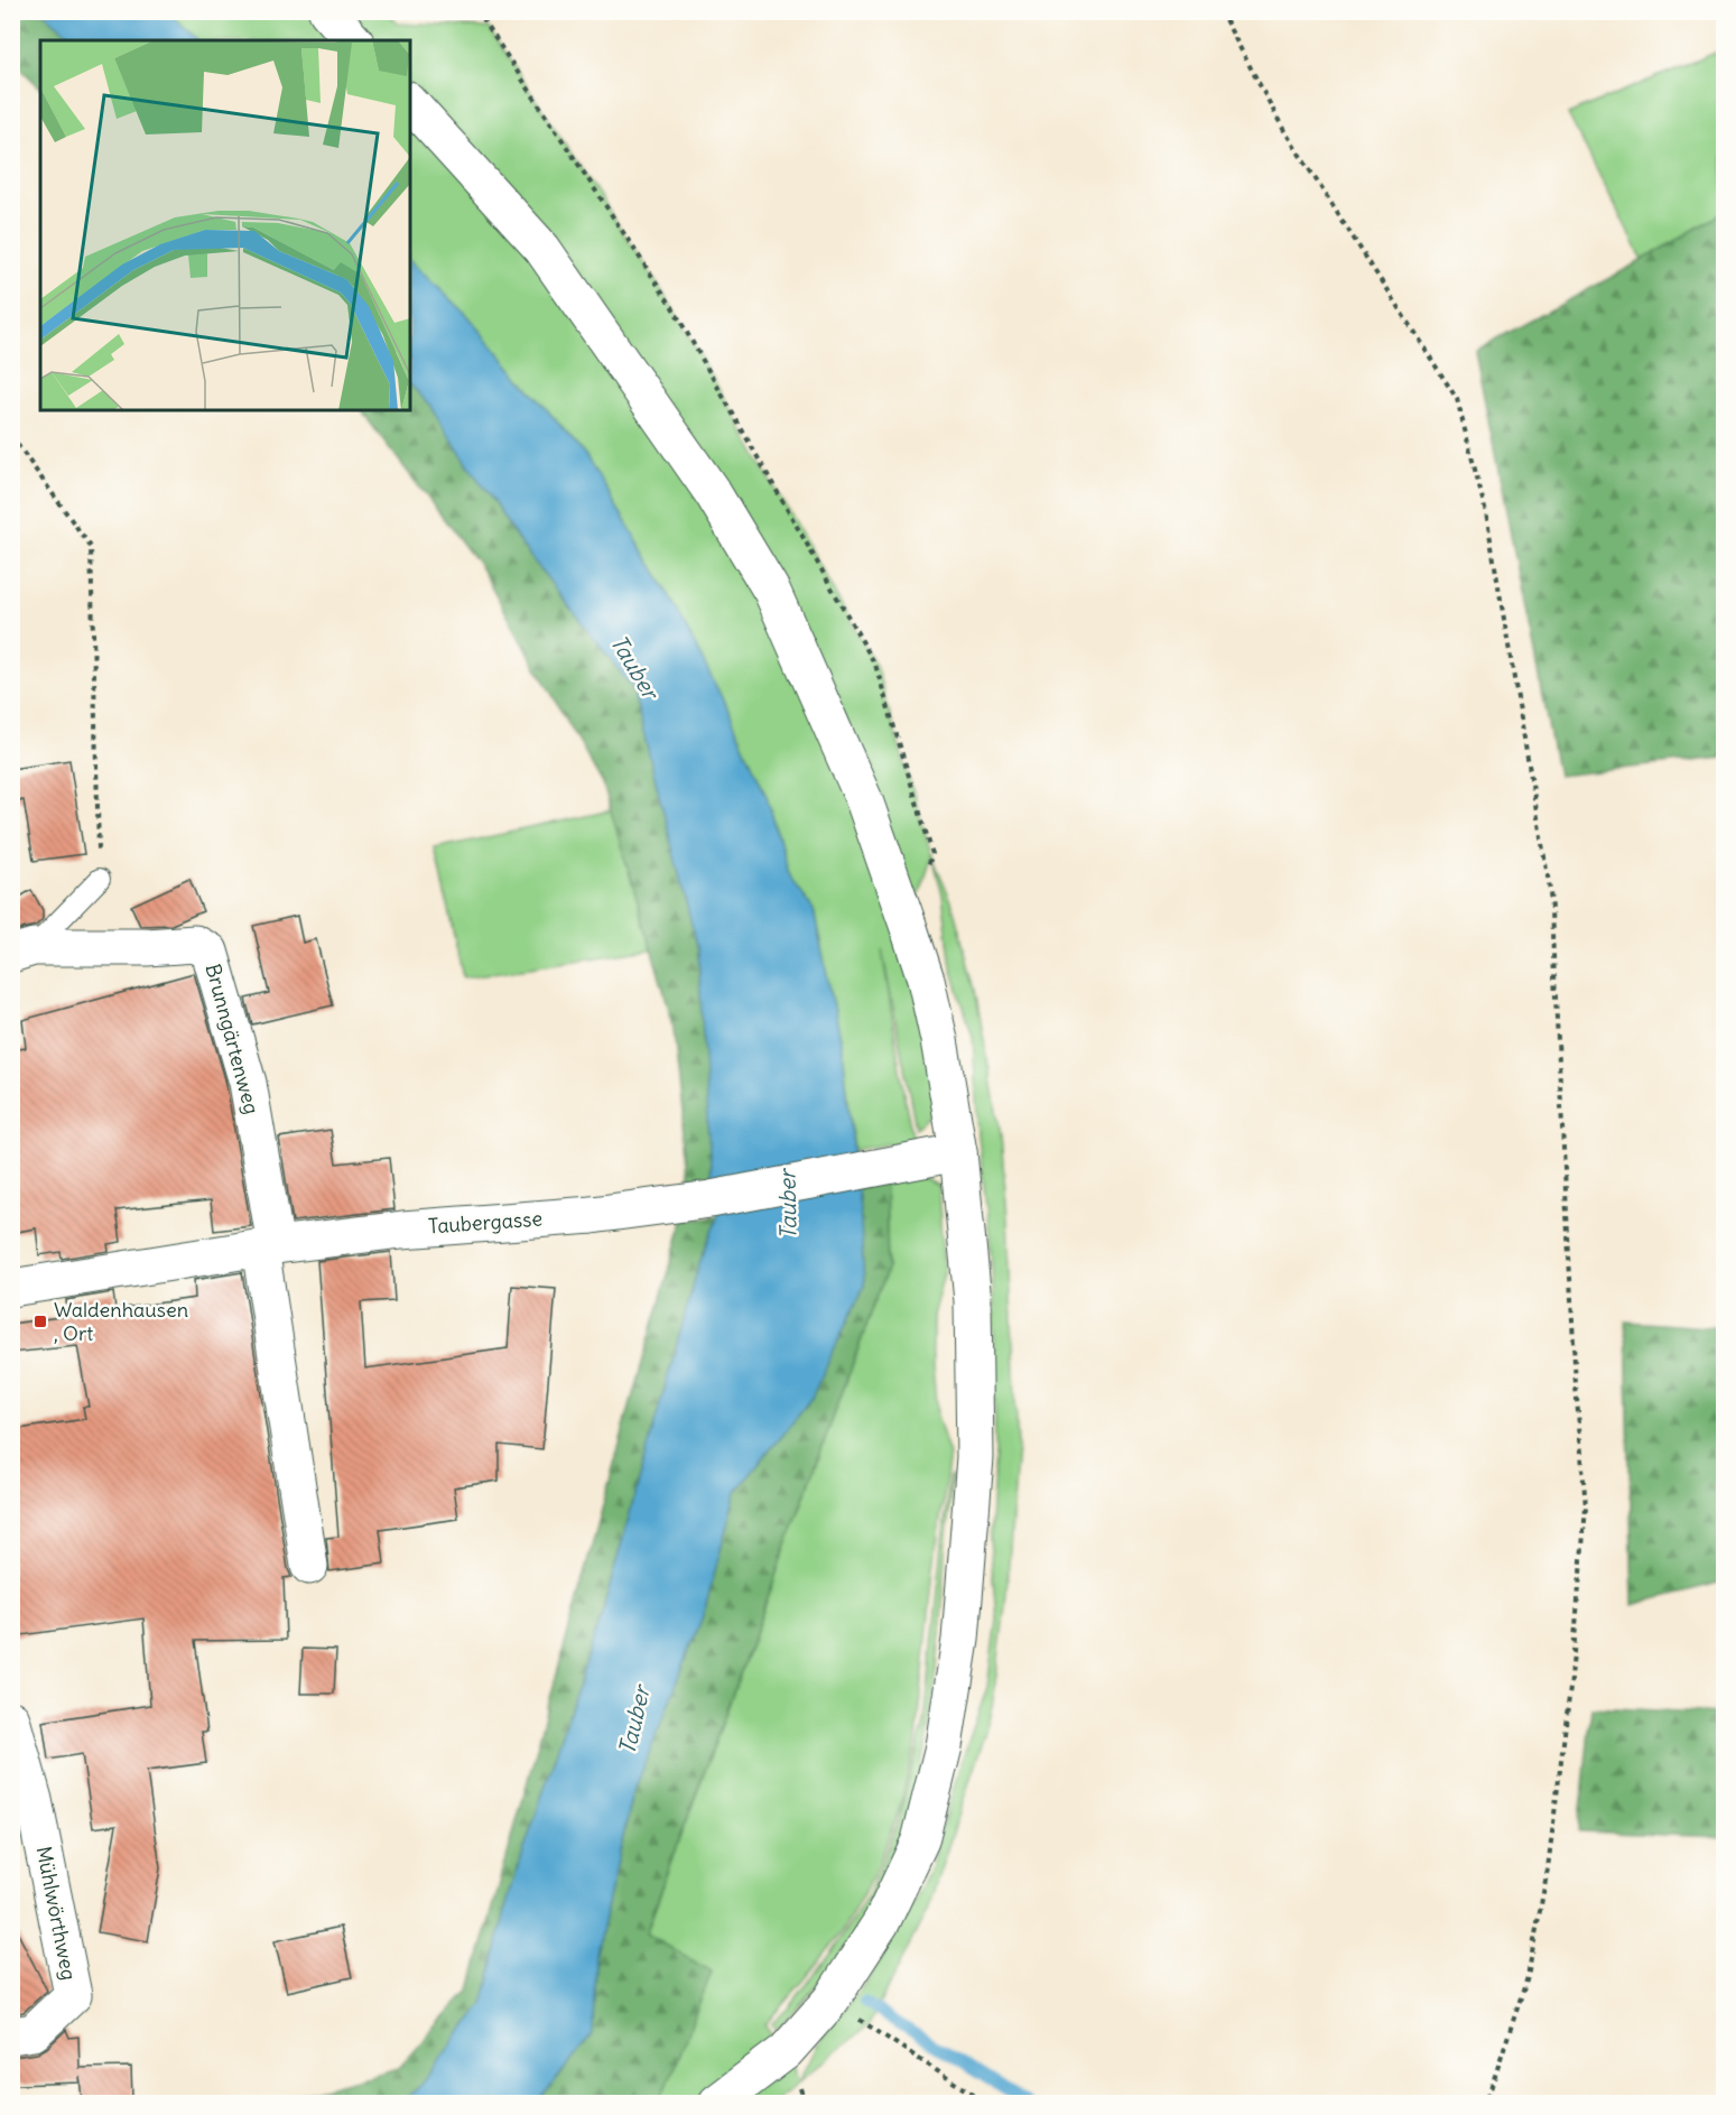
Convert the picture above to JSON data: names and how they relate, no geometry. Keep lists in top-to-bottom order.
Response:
{
  "streets": {
    "main road": ["Brunngärtenweg", "Taubergasse", "Mühlwörthweg"]
  },
  "crossings": [
    ["Brunngärtenweg", "Taubergasse"]
  ],
  "water": ["Tauber"],
  "places": {
    "transit": ["Waldenhausen , Ort"]
  }
}
